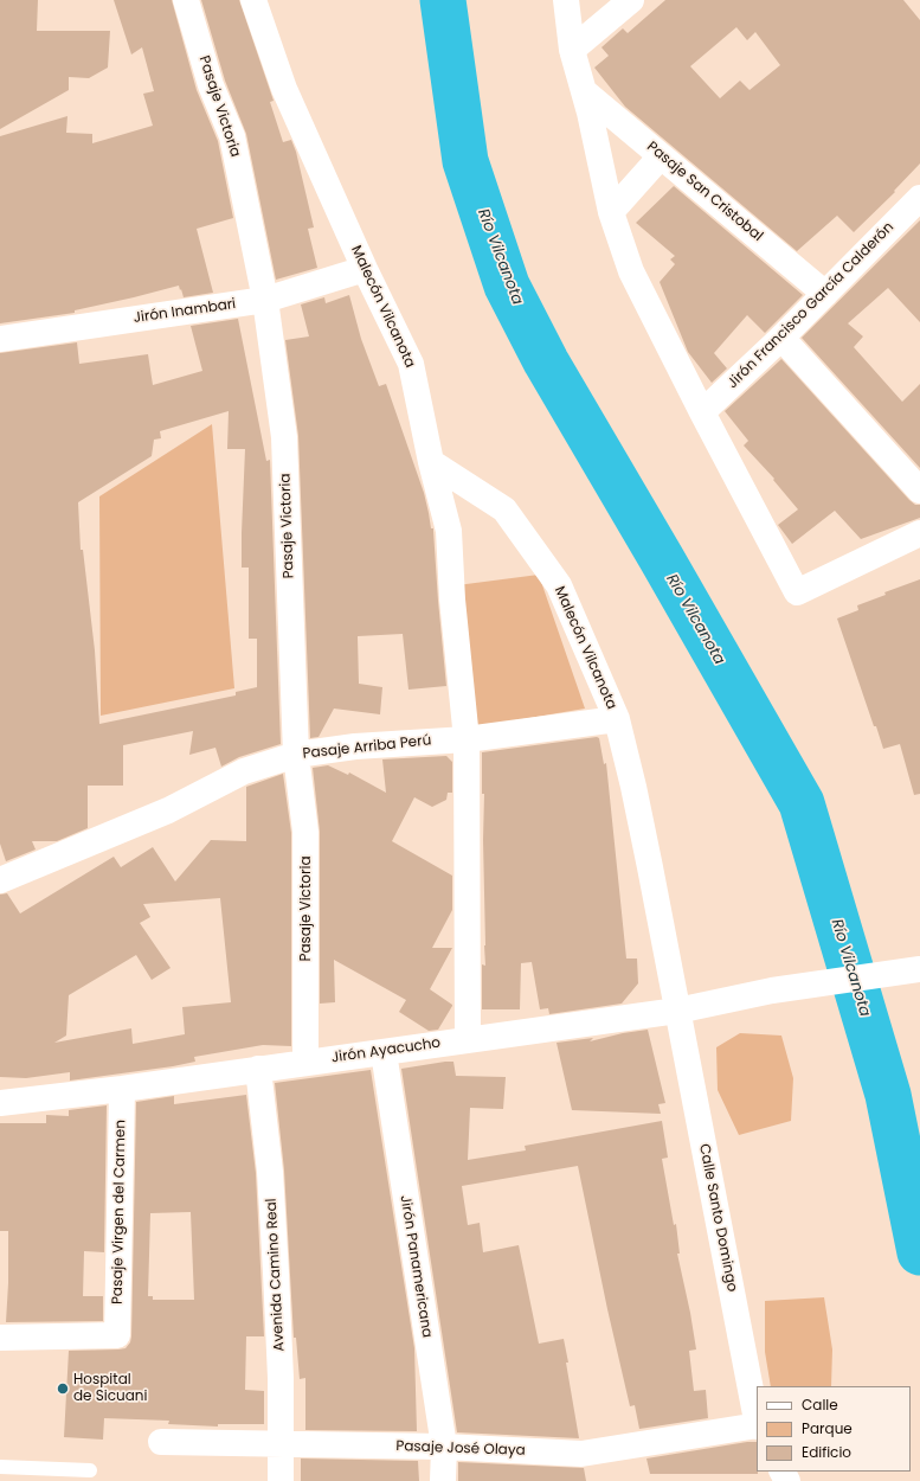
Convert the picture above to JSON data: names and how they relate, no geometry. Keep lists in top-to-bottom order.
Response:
{
  "streets": {
    "street": [
      "Pasaje Victoria",
      "Pasaje San Cristobal",
      "Jirón Francisco García Calderón",
      "Malecón Vilcanota",
      "Jirón Inambari",
      "Pasaje Arriba Perú",
      "Jirón Ayacucho",
      "Pasaje Virgen del Carmen",
      "Calle Santo Domingo",
      "Jirón Panamericana",
      "Avenida Camino Real",
      "Pasaje José Olaya"
    ]
  },
  "crossings": [
    ["Pasaje Victoria", "Jirón Inambari"],
    ["Pasaje Victoria", "Pasaje Arriba Perú"],
    ["Pasaje Victoria", "Jirón Ayacucho"],
    ["Pasaje San Cristobal", "Jirón Francisco García Calderón"],
    ["Malecón Vilcanota", "Jirón Inambari"],
    ["Malecón Vilcanota", "Pasaje Arriba Perú"],
    ["Malecón Vilcanota", "Jirón Ayacucho"],
    ["Malecón Vilcanota", "Calle Santo Domingo"],
    ["Jirón Ayacucho", "Pasaje Virgen del Carmen"],
    ["Jirón Ayacucho", "Calle Santo Domingo"],
    ["Jirón Ayacucho", "Jirón Panamericana"],
    ["Jirón Ayacucho", "Avenida Camino Real"],
    ["Jirón Panamericana", "Pasaje José Olaya"],
    ["Avenida Camino Real", "Pasaje José Olaya"]
  ],
  "water": ["Río Vilcanota"],
  "places": ["Hospital de Sicuani"],
  "legend": ["Calle", "Parque", "Edificio"]
}
